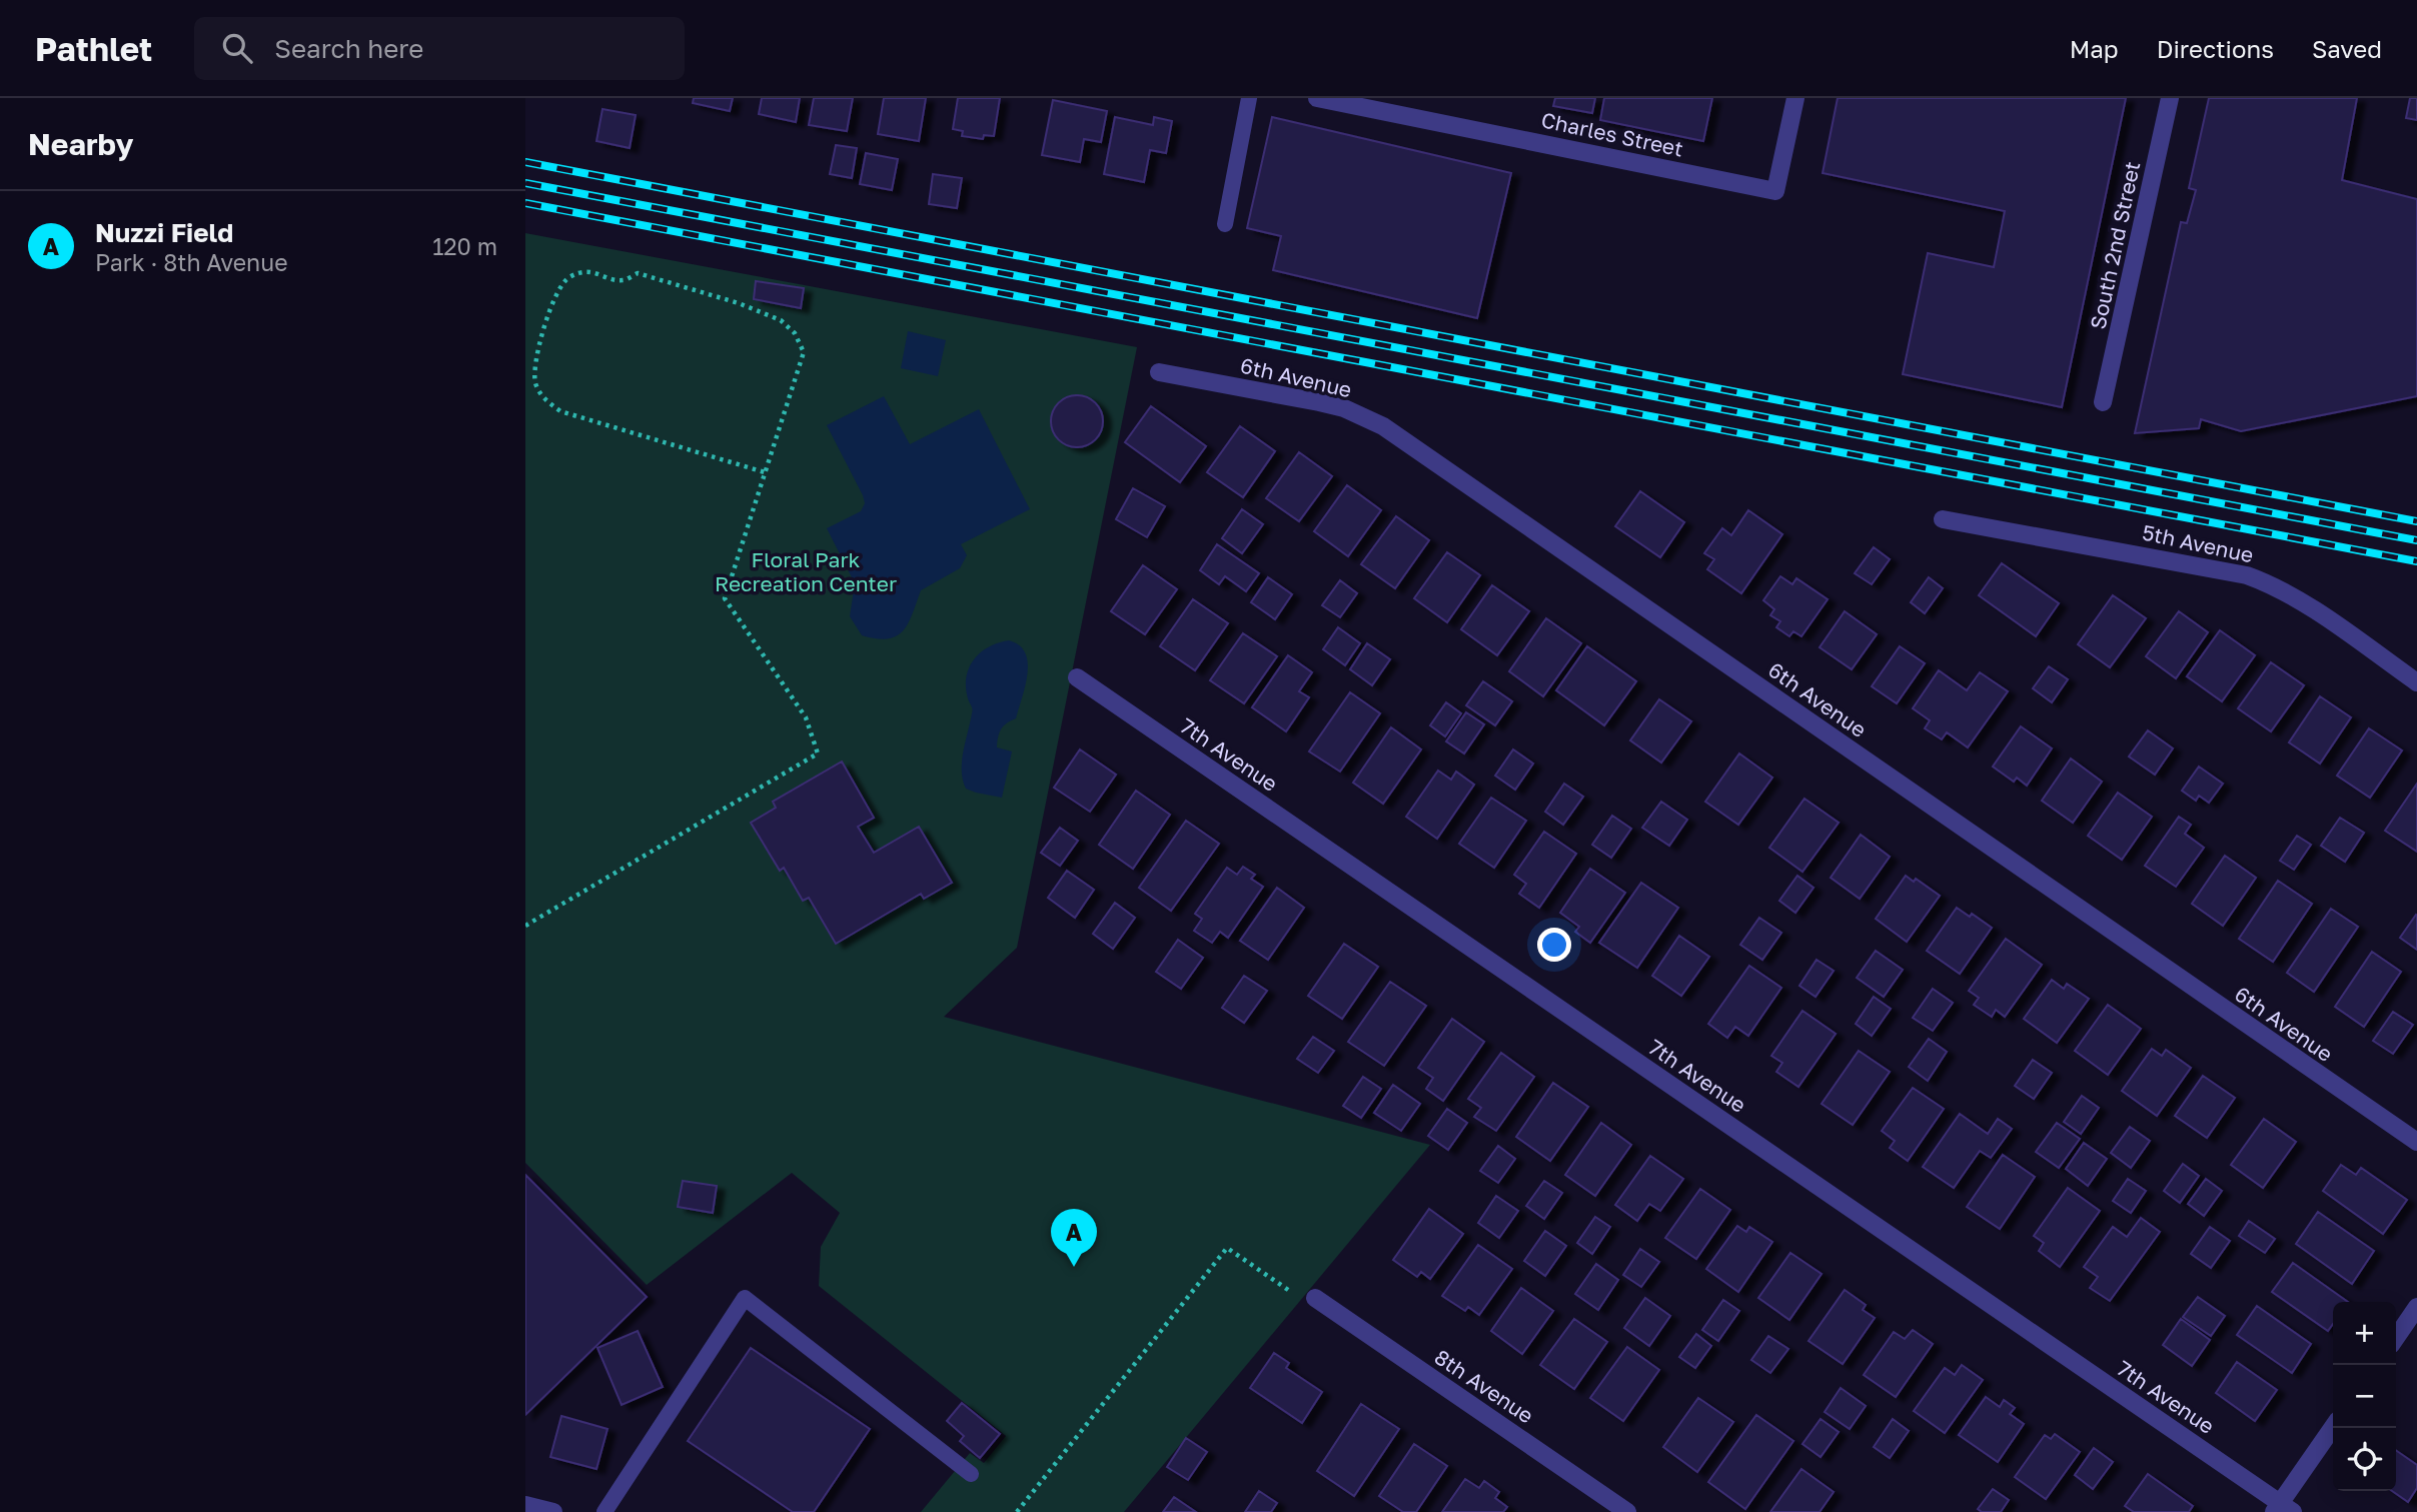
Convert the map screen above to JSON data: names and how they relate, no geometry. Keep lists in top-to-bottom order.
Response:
{
  "streets": {
    "street": [
      "Charles Street",
      "South 2nd Street",
      "6th Avenue",
      "5th Avenue",
      "7th Avenue",
      "8th Avenue"
    ]
  },
  "parks": ["Floral Park Recreation Center"],
  "page": {
    "header": "Pathlet",
    "search": "Search here",
    "nav": ["Map", "Directions", "Saved"],
    "heading": "Nearby",
    "list": [
      {
        "mark": "A",
        "name": "Nuzzi Field",
        "note": "Park · 8th Avenue",
        "value": "120 m"
      }
    ],
    "pins": "A",
    "map_buttons": ["+", "−"]
  }
}
